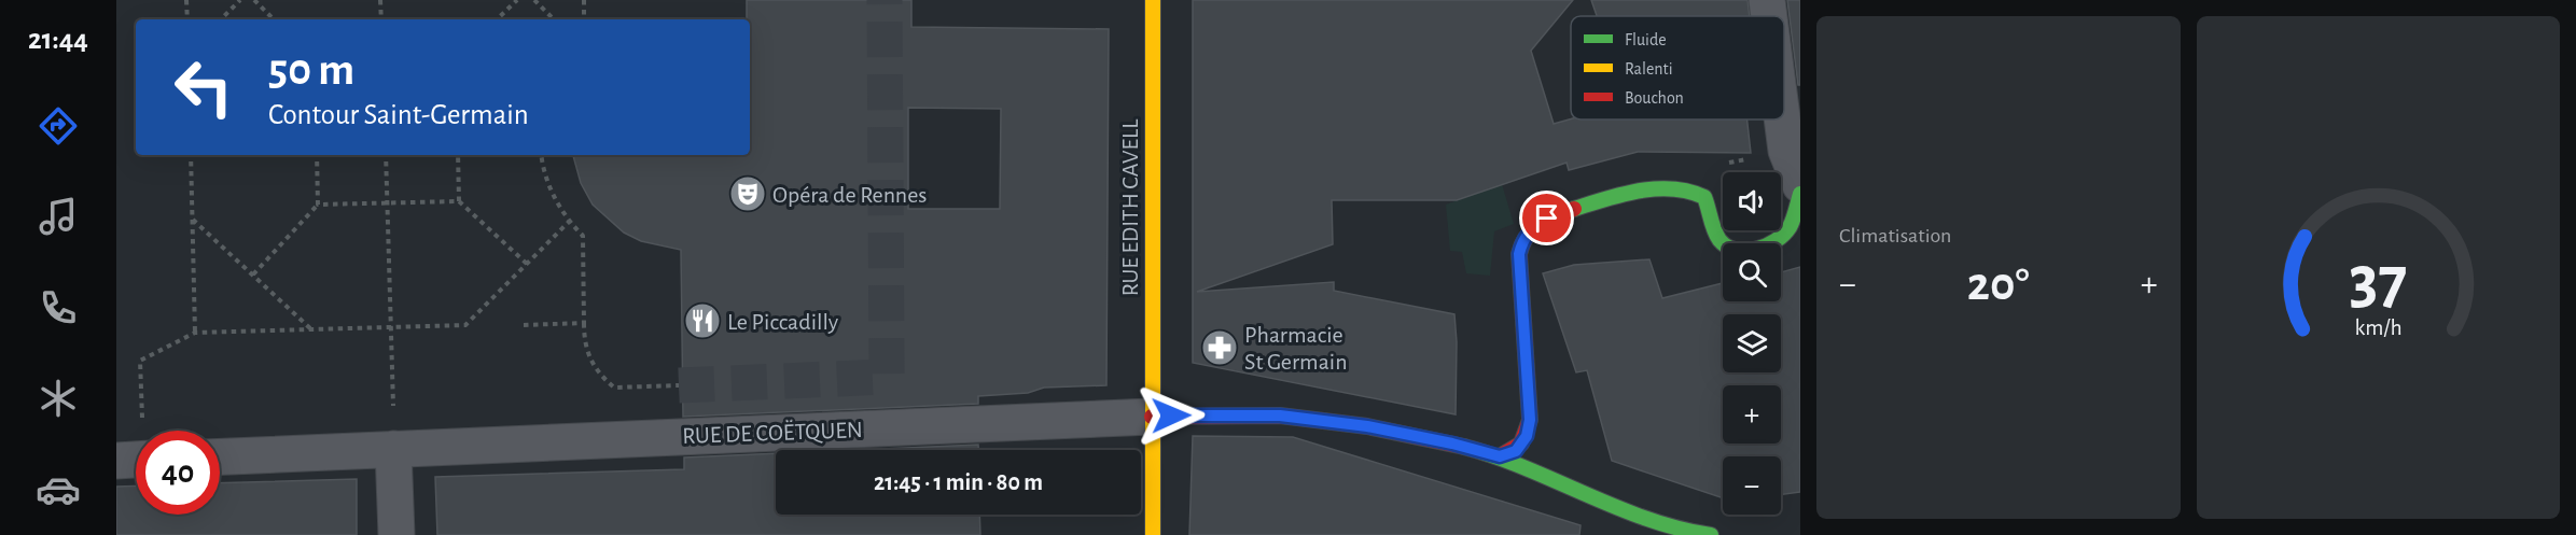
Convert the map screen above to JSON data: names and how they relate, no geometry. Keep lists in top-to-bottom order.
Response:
{
  "streets": {
    "street": ["RUE EDITH CAVELL", "RUE DE COËTQUEN"]
  },
  "crossings": [
    ["RUE EDITH CAVELL", "RUE DE COËTQUEN"]
  ],
  "places": {
    "theatre": ["Opéra de Rennes"],
    "restaurant": ["Le Piccadilly"],
    "pharmacy": ["Pharmacie St Germain"]
  },
  "legend": ["Fluide", "Ralenti", "Bouchon"],
  "page": {
    "tabs": "21:44",
    "tile": "Climatisation",
    "turn": ["50 m", "Contour Saint-Germain"],
    "map_buttons": ["+", "−"],
    "heat": ["−", "20°", "+"],
    "limit": "40",
    "trip": "21:45 · 1 min · 80 m",
    "gauge": ["37", "km/h"]
  }
}
